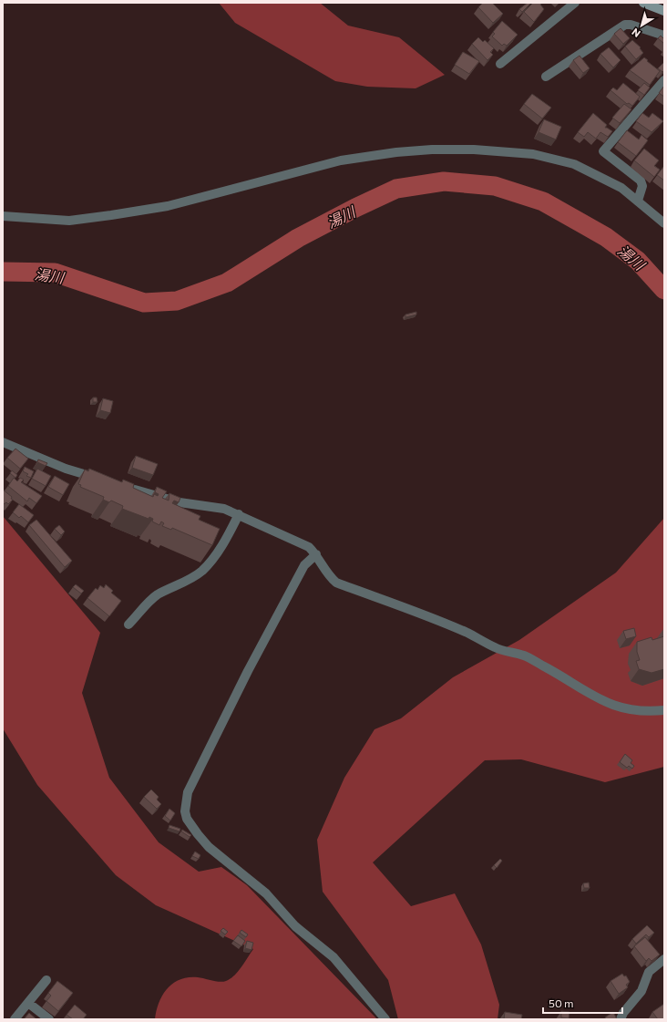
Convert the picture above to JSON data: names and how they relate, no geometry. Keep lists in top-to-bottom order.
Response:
{
  "water": ["湯川"],
  "scale_bar": "50 m",
  "north": "bottom left"
}
